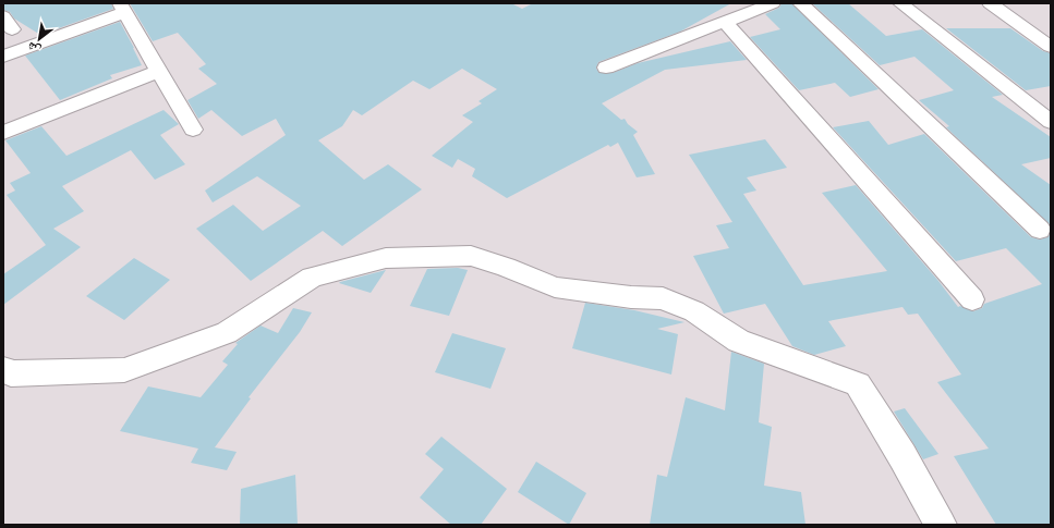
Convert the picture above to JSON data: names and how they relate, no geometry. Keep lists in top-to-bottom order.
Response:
{
  "north": "bottom left"
}
